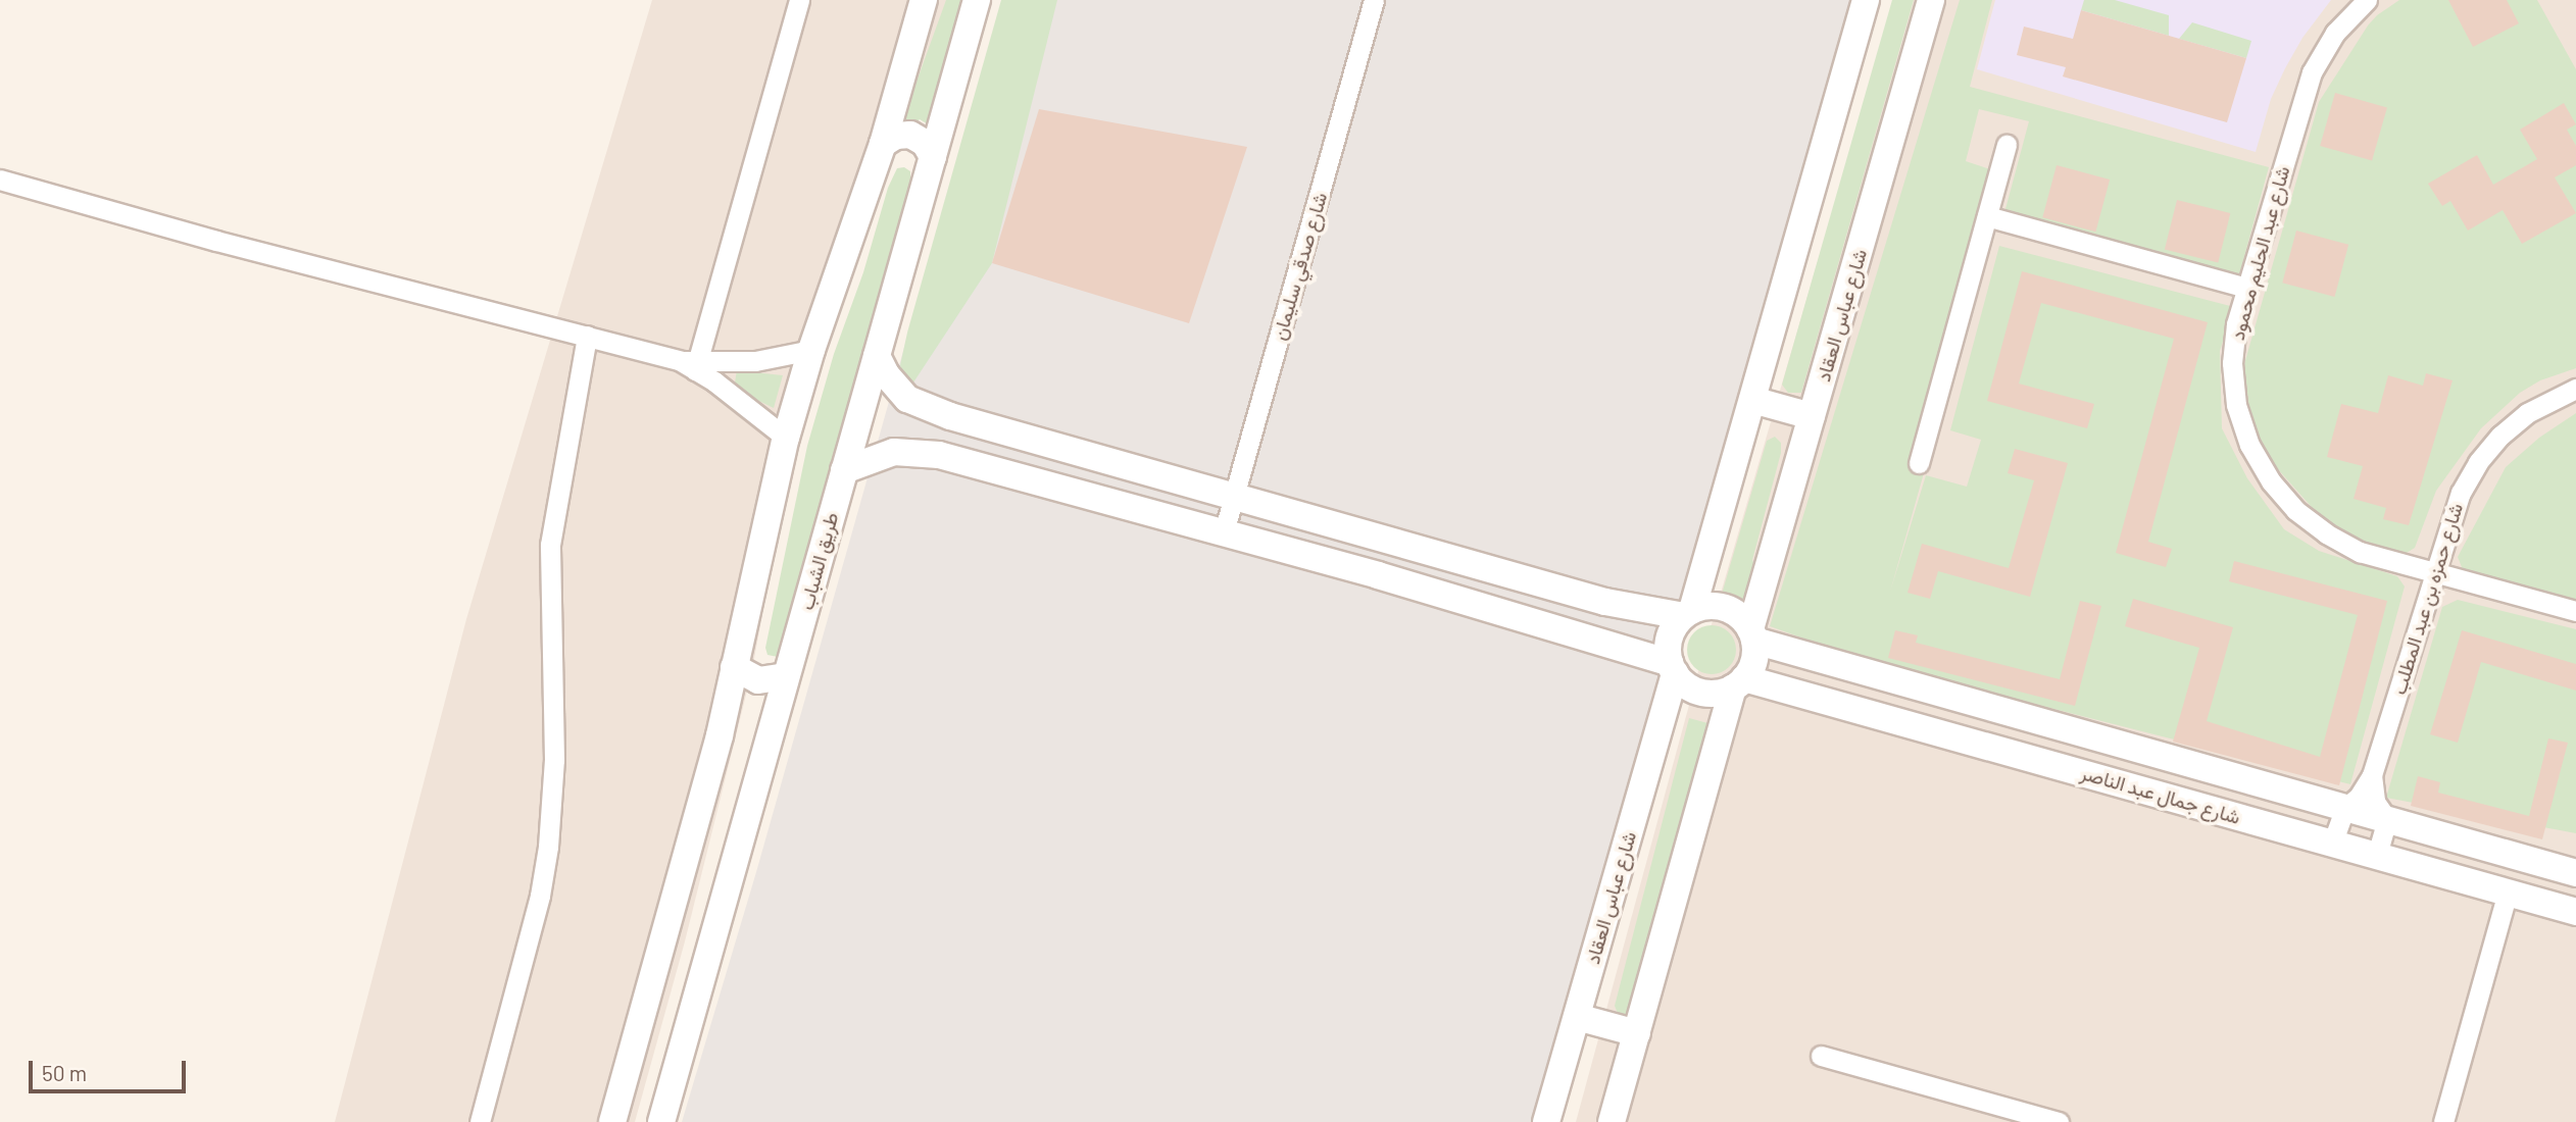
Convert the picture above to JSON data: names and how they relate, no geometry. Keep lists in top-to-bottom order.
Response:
{
  "streets": {
    "main road": ["شارع عباس العقاد", "طريق الشباب", "شارع جمال عبد الناصر"],
    "street": ["شارع عبد الحليم محمود", "شارع صدقي سليمان", "شارع حمزه بن عبد المطلب"]
  },
  "crossings": [
    ["شارع عبد الحليم محمود", "شارع حمزه بن عبد المطلب"],
    ["شارع عباس العقاد", "شارع جمال عبد الناصر"],
    ["شارع حمزه بن عبد المطلب", "شارع جمال عبد الناصر"]
  ],
  "scale_bar": "50 m"
}
